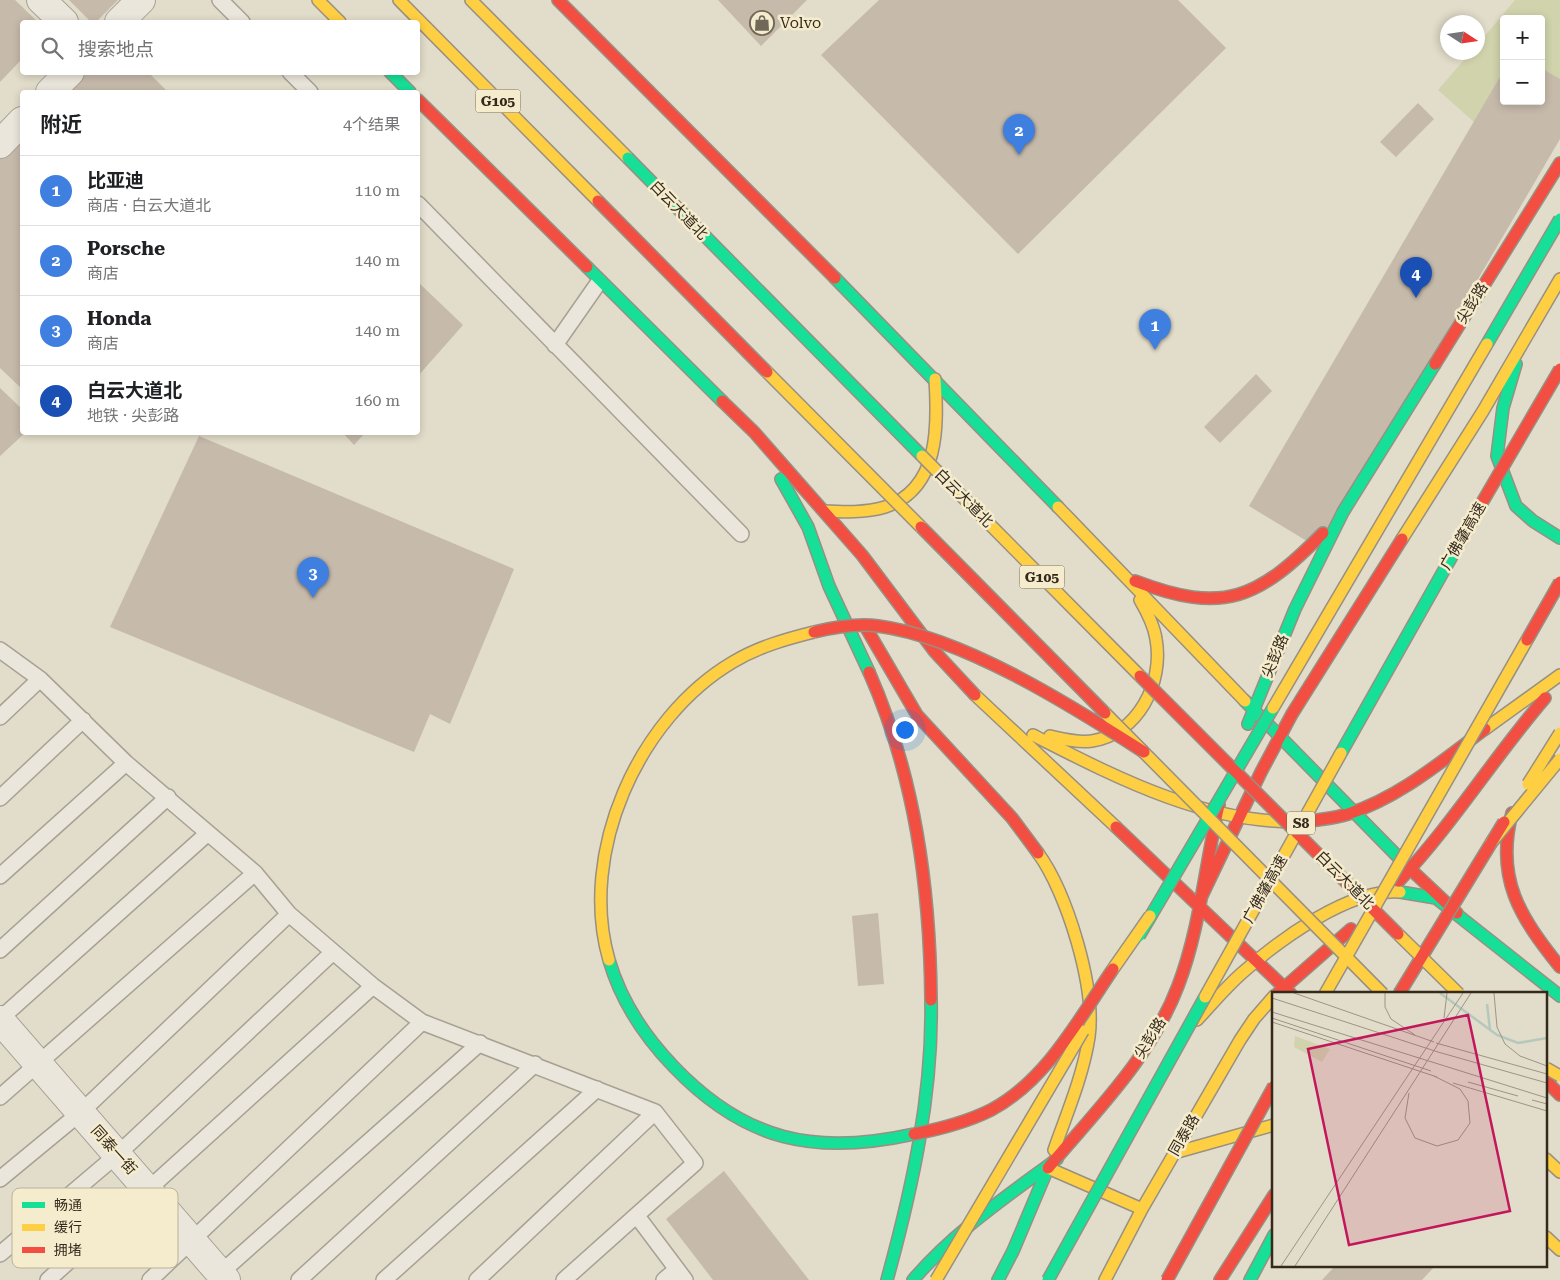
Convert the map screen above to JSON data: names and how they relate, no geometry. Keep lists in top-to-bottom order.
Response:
{
  "streets": {
    "main road": [
      "G105",
      "白云大道北",
      "尖彭路",
      "广佛肇高速",
      "S8",
      "同泰路"
    ],
    "street": ["同泰一街"]
  },
  "places": {
    "shop": ["Volvo"]
  },
  "legend": ["畅通", "缓行", "拥堵"],
  "north": "right",
  "page": {
    "map_buttons": ["+", "−"],
    "search": "搜索地点",
    "heading": ["附近", "4个结果"],
    "pins": [
      "2",
      "4",
      "1",
      "3"
    ],
    "list": [
      {
        "mark": "1",
        "name": "比亚迪",
        "note": "商店 · 白云大道北",
        "value": "110 m"
      },
      {
        "mark": "2",
        "name": "Porsche",
        "note": "商店",
        "value": "140 m"
      },
      {
        "mark": "3",
        "name": "Honda",
        "note": "商店",
        "value": "140 m"
      },
      {
        "mark": "4",
        "name": "白云大道北",
        "note": "地铁 · 尖彭路",
        "value": "160 m"
      }
    ]
  }
}
